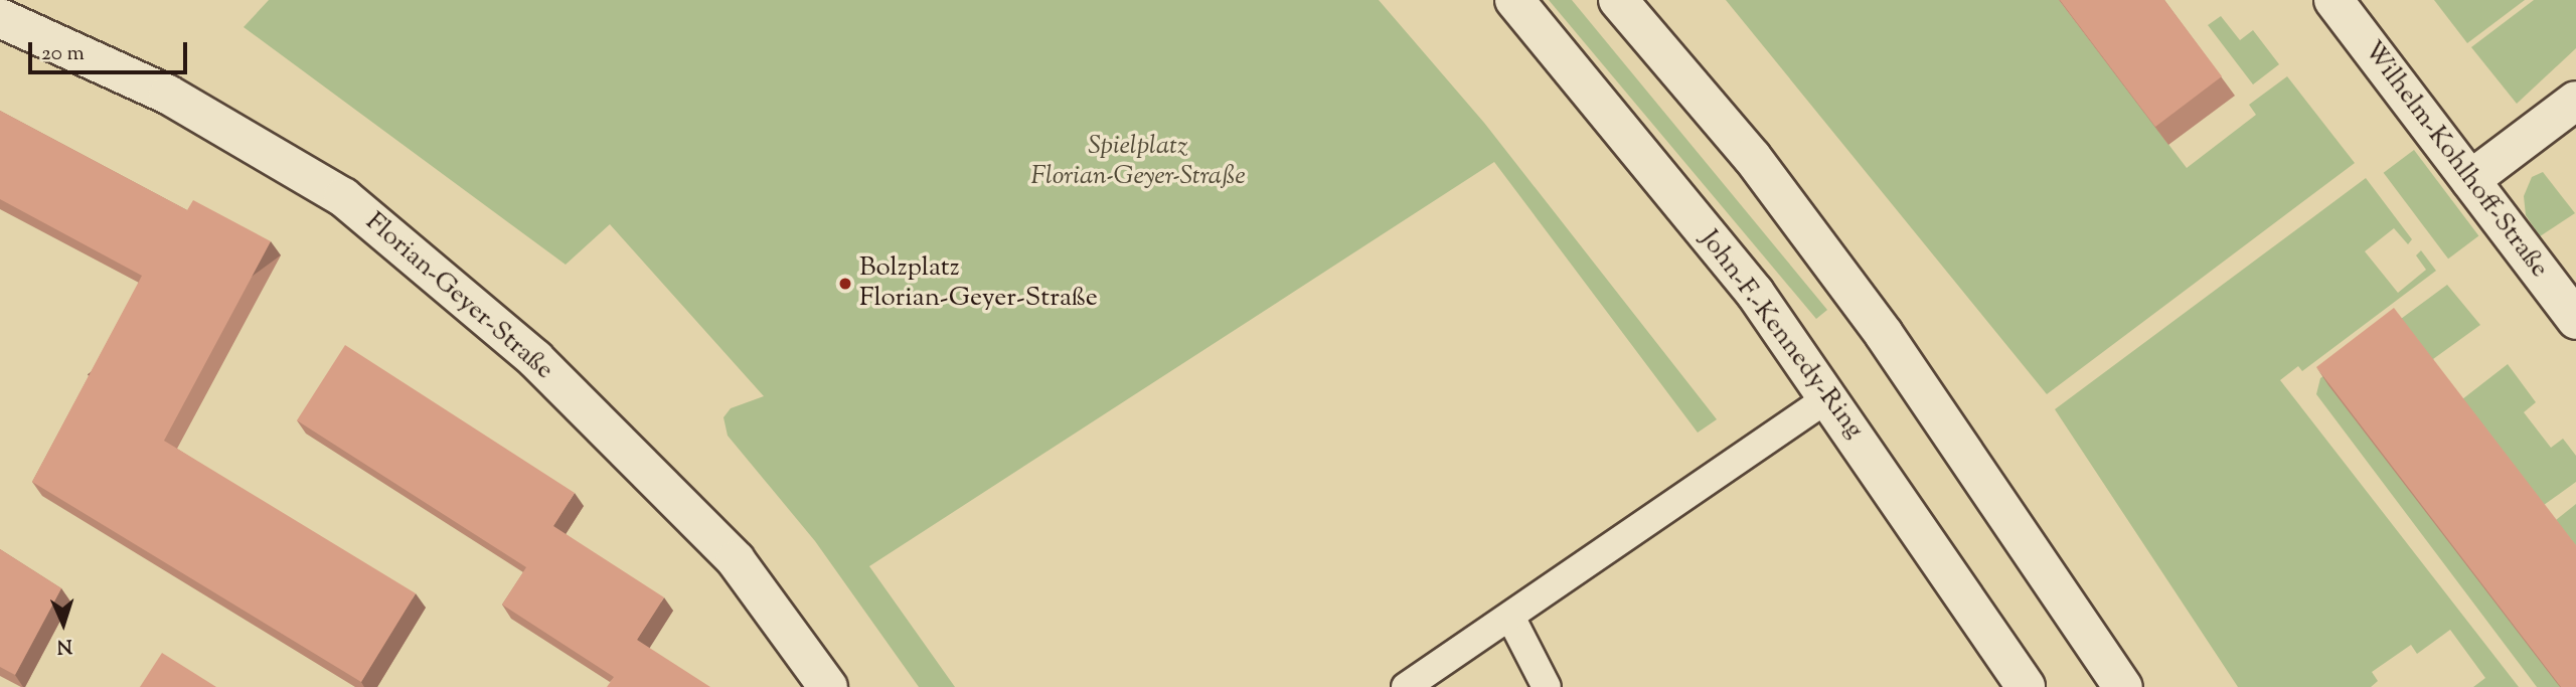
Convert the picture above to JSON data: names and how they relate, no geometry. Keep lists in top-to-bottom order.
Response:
{
  "streets": {
    "main road": ["Wilhelm-Kohlhoff-Straße", "Florian-Geyer-Straße", "John-F.-Kennedy-Ring"]
  },
  "parks": ["Spielplatz Florian-Geyer-Straße"],
  "places": ["Bolzplatz Florian-Geyer-Straße"],
  "scale_bar": "20 m",
  "north": "bottom"
}
